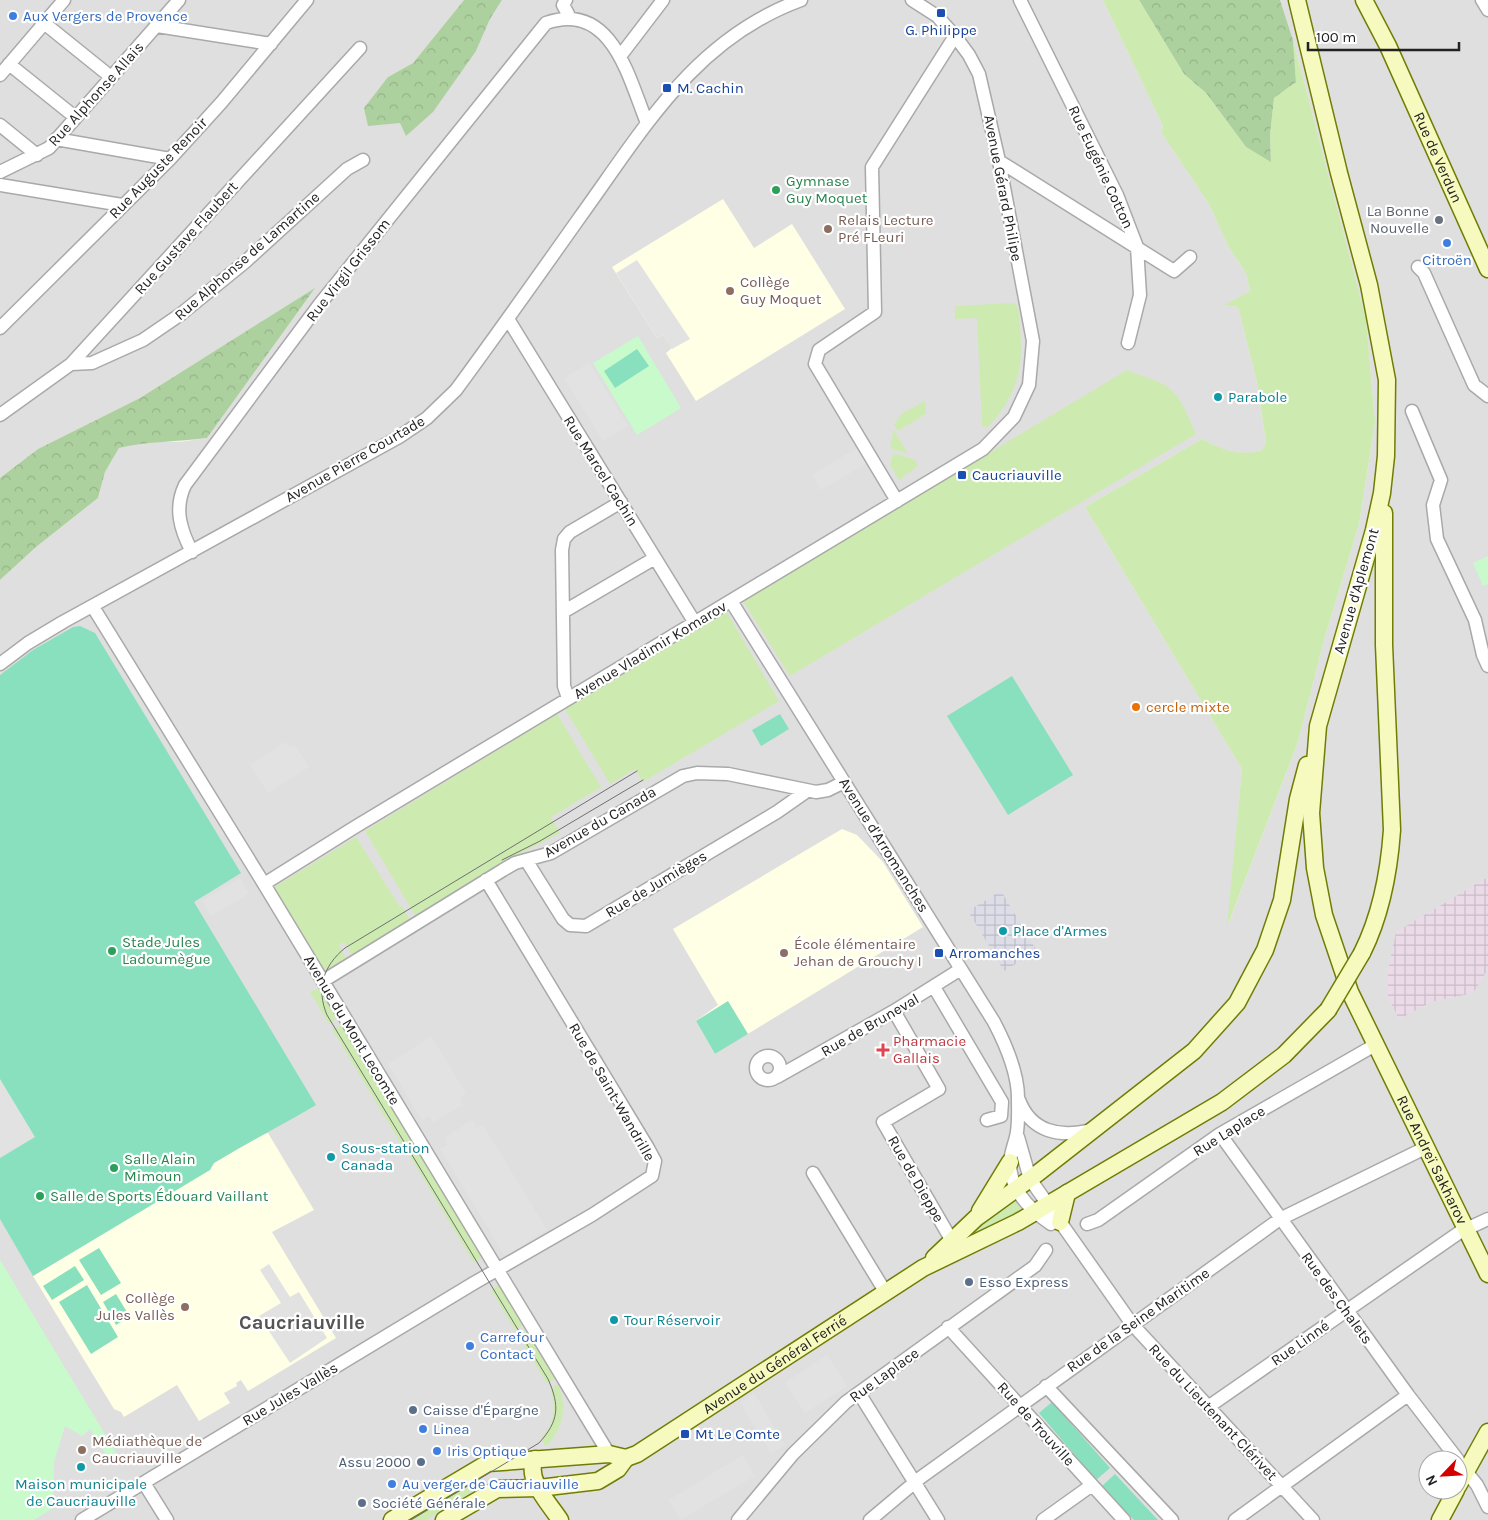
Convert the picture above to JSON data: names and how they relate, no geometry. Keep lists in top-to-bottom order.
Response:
{
  "streets": {
    "street": [
      "Rue Alphonse Allais",
      "Rue de Verdun",
      "Rue Eugénie Cotton",
      "Rue Auguste Renoir",
      "Avenue Gérard Philipe",
      "Rue Gustave Flaubert",
      "Rue Alphonse de Lamartine",
      "Rue Virgil Grissom",
      "Avenue Pierre Courtade",
      "Rue Marcel Cachin",
      "Avenue d'Aplemont",
      "Avenue Vladimir Komarov",
      "Avenue du Canada",
      "Avenue d'Arromanches",
      "Rue de Jumièges",
      "Rue de Bruneval",
      "Avenue du Mont Lecomte",
      "Rue de Saint-Wandrille",
      "Rue Laplace",
      "Rue Andreï Sakharov",
      "Rue de Dieppe",
      "Rue des Chalets",
      "Rue de la Seine Maritime",
      "Rue Linné",
      "Avenue du Général Ferrié",
      "Rue Jules Vallès",
      "Rue du Lieutenant Clérivet",
      "Rue de Trouville"
    ]
  },
  "crossings": [
    ["Avenue Gérard Philipe", "Avenue Vladimir Komarov"],
    ["Rue Gustave Flaubert", "Rue Alphonse de Lamartine"],
    ["Rue Virgil Grissom", "Avenue Pierre Courtade"],
    ["Avenue Pierre Courtade", "Rue Marcel Cachin"],
    ["Avenue Pierre Courtade", "Avenue du Mont Lecomte"],
    ["Rue Marcel Cachin", "Avenue Vladimir Komarov"],
    ["Avenue d'Aplemont", "Rue Laplace"],
    ["Avenue d'Aplemont", "Rue Andreï Sakharov"],
    ["Avenue Vladimir Komarov", "Avenue d'Arromanches"],
    ["Avenue Vladimir Komarov", "Avenue du Mont Lecomte"],
    ["Avenue du Canada", "Avenue d'Arromanches"],
    ["Avenue du Canada", "Rue de Jumièges"],
    ["Avenue du Canada", "Avenue du Mont Lecomte"],
    ["Avenue du Canada", "Rue de Saint-Wandrille"],
    ["Avenue d'Arromanches", "Rue de Bruneval"],
    ["Avenue d'Arromanches", "Rue du Lieutenant Clérivet"],
    ["Rue de Bruneval", "Rue de Dieppe"],
    ["Avenue du Mont Lecomte", "Rue de Saint-Wandrille"],
    ["Avenue du Mont Lecomte", "Rue Jules Vallès"],
    ["Rue de Saint-Wandrille", "Rue Jules Vallès"],
    ["Rue Laplace", "Rue Andreï Sakharov"],
    ["Rue Laplace", "Rue des Chalets"],
    ["Rue Laplace", "Rue de Trouville"],
    ["Rue Andreï Sakharov", "Rue de la Seine Maritime"],
    ["Rue Andreï Sakharov", "Rue Linné"],
    ["Rue des Chalets", "Rue de la Seine Maritime"],
    ["Rue des Chalets", "Rue Linné"],
    ["Rue de la Seine Maritime", "Rue du Lieutenant Clérivet"],
    ["Rue de la Seine Maritime", "Rue de Trouville"],
    ["Rue Linné", "Rue du Lieutenant Clérivet"]
  ],
  "districts": ["Caucriauville"],
  "places": {
    "transit": [
      "G. Philippe",
      "M. Cachin",
      "Caucriauville",
      "Arromanches",
      "Mt Le Comte"
    ],
    "other": [
      "Aux Vergers de Provence",
      "Gymnase Guy Moquet",
      "La Bonne Nouvelle",
      "Relais Lecture Pré FLeuri",
      "Citroën",
      "Collège Guy Moquet",
      "Parabole",
      "cercle mixte",
      "Place d'Armes",
      "Stade Jules Ladoumègue",
      "École élémentaire Jehan de Grouchy I",
      "Sous-station Canada",
      "Salle Alain Mimoun",
      "Salle de Sports Édouard Vaillant",
      "Esso Express",
      "Collège Jules Vallès",
      "Tour Réservoir",
      "Carrefour Contact",
      "Caisse d'Épargne",
      "Linea",
      "Médiathèque de Caucriauville",
      "Iris Optique",
      "Assu 2000",
      "Maison municipale de Caucriauville",
      "Au verger de Caucriauville",
      "Société Générale"
    ],
    "health": ["Pharmacie Gallais"]
  },
  "scale_bar": "100 m",
  "north": "bottom left"
}
